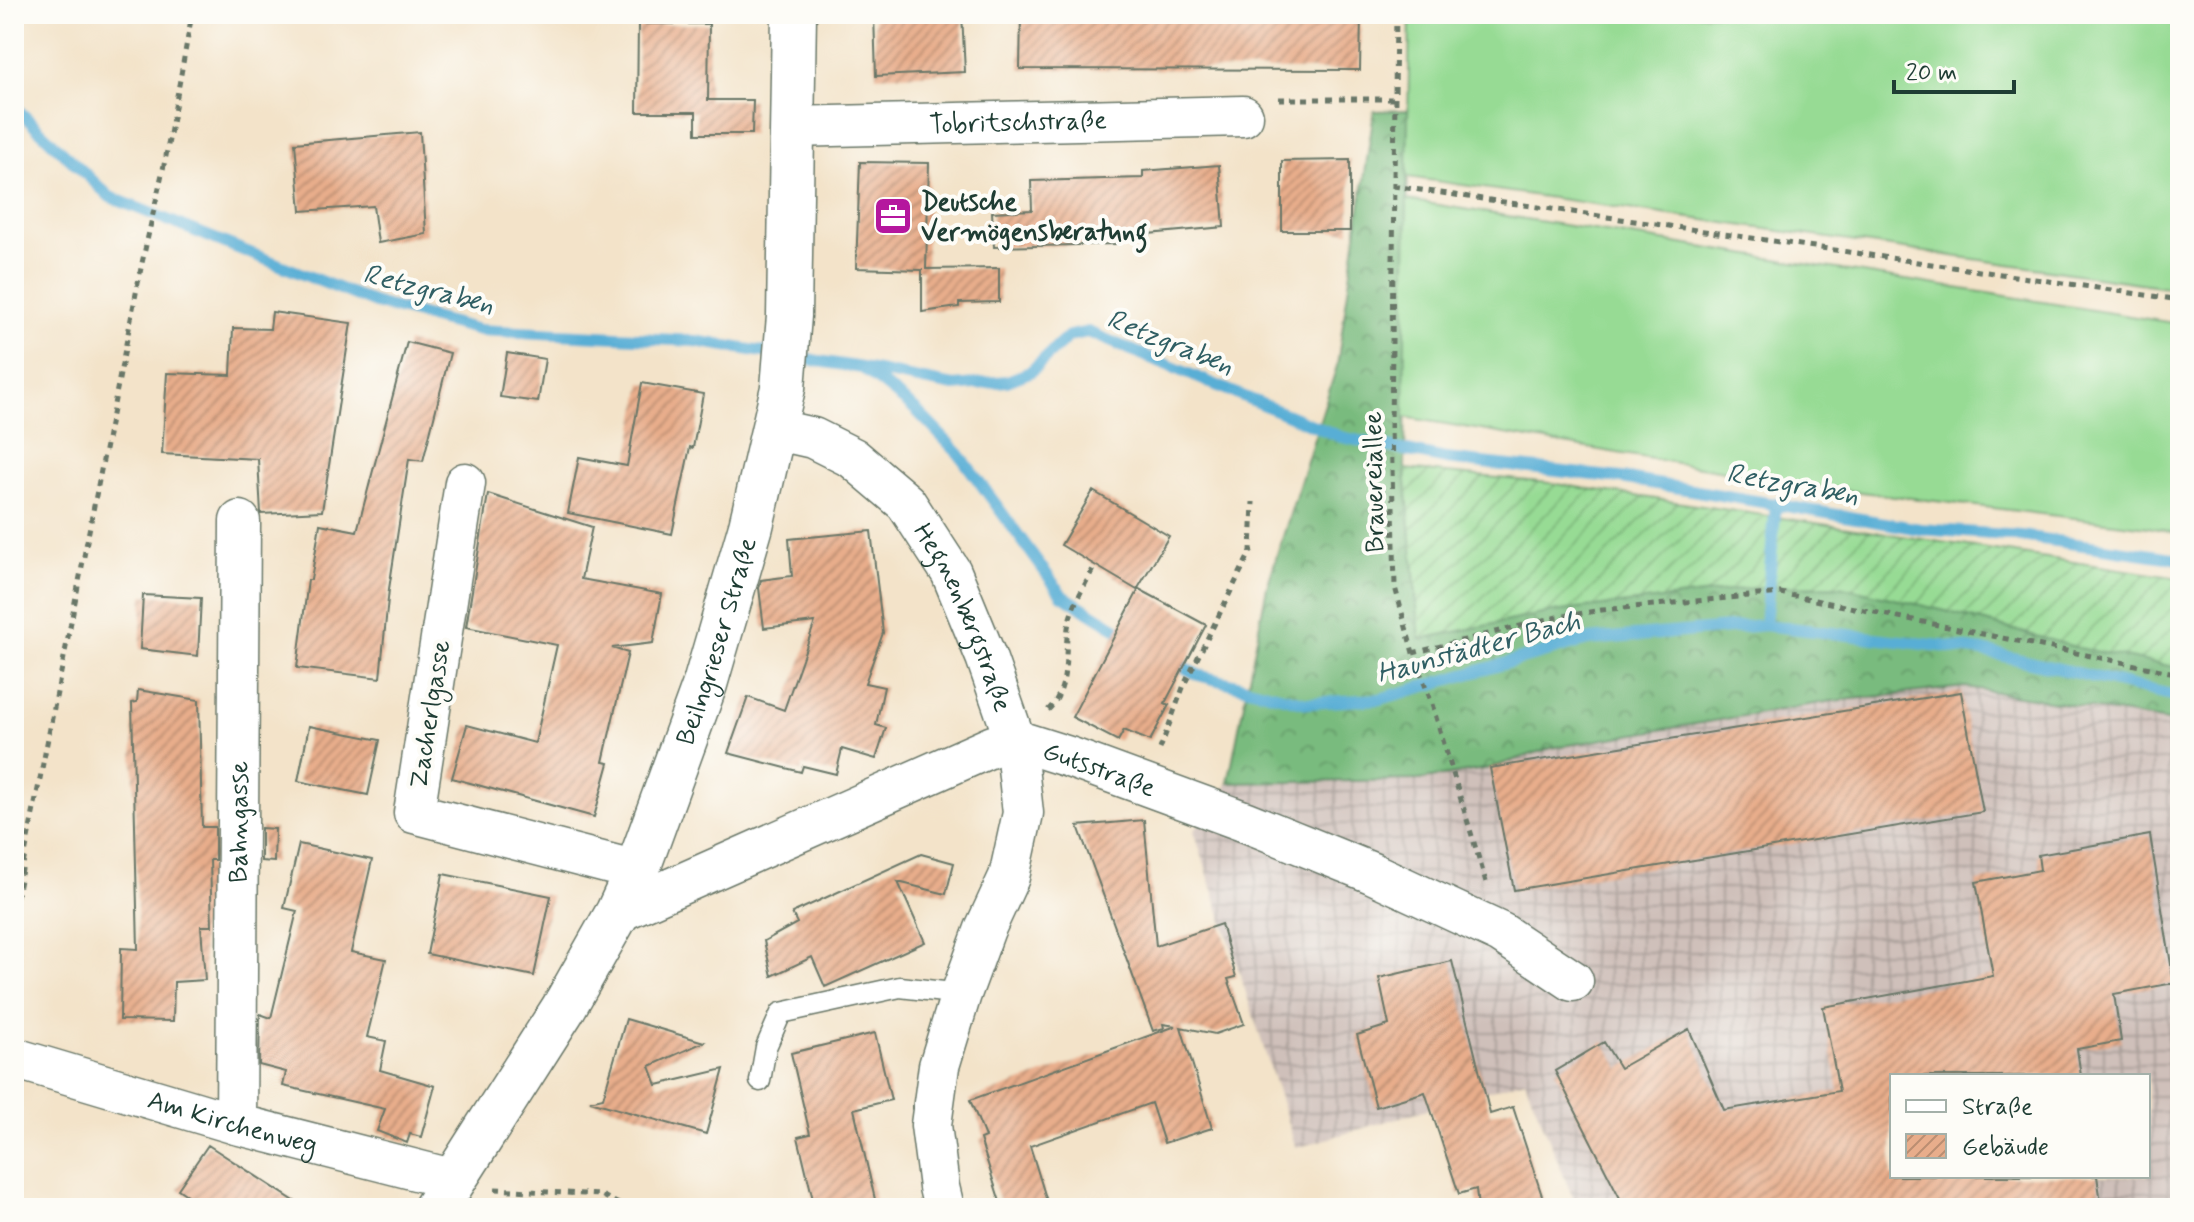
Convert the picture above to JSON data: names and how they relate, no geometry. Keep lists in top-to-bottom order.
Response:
{
  "streets": {
    "main road": ["Beilngrieser Straße"],
    "street": [
      "Tobritschstraße",
      "Hegnenbergstraße",
      "Zacherlgasse",
      "Gutsstraße",
      "Bahngasse",
      "Am Kirchenweg"
    ],
    "path": ["Brauereiallee"]
  },
  "crossings": [
    ["Tobritschstraße", "Beilngrieser Straße"],
    ["Brauereiallee", "Gutsstraße"],
    ["Hegnenbergstraße", "Beilngrieser Straße"],
    ["Hegnenbergstraße", "Gutsstraße"],
    ["Beilngrieser Straße", "Zacherlgasse"],
    ["Beilngrieser Straße", "Gutsstraße"],
    ["Beilngrieser Straße", "Am Kirchenweg"],
    ["Bahngasse", "Am Kirchenweg"]
  ],
  "water": ["Retzgraben", "Haunstädter Bach"],
  "places": {
    "office": ["Deutsche Vermögensberatung"]
  },
  "legend": ["Straße", "Gebäude"],
  "scale_bar": "20 m"
}
